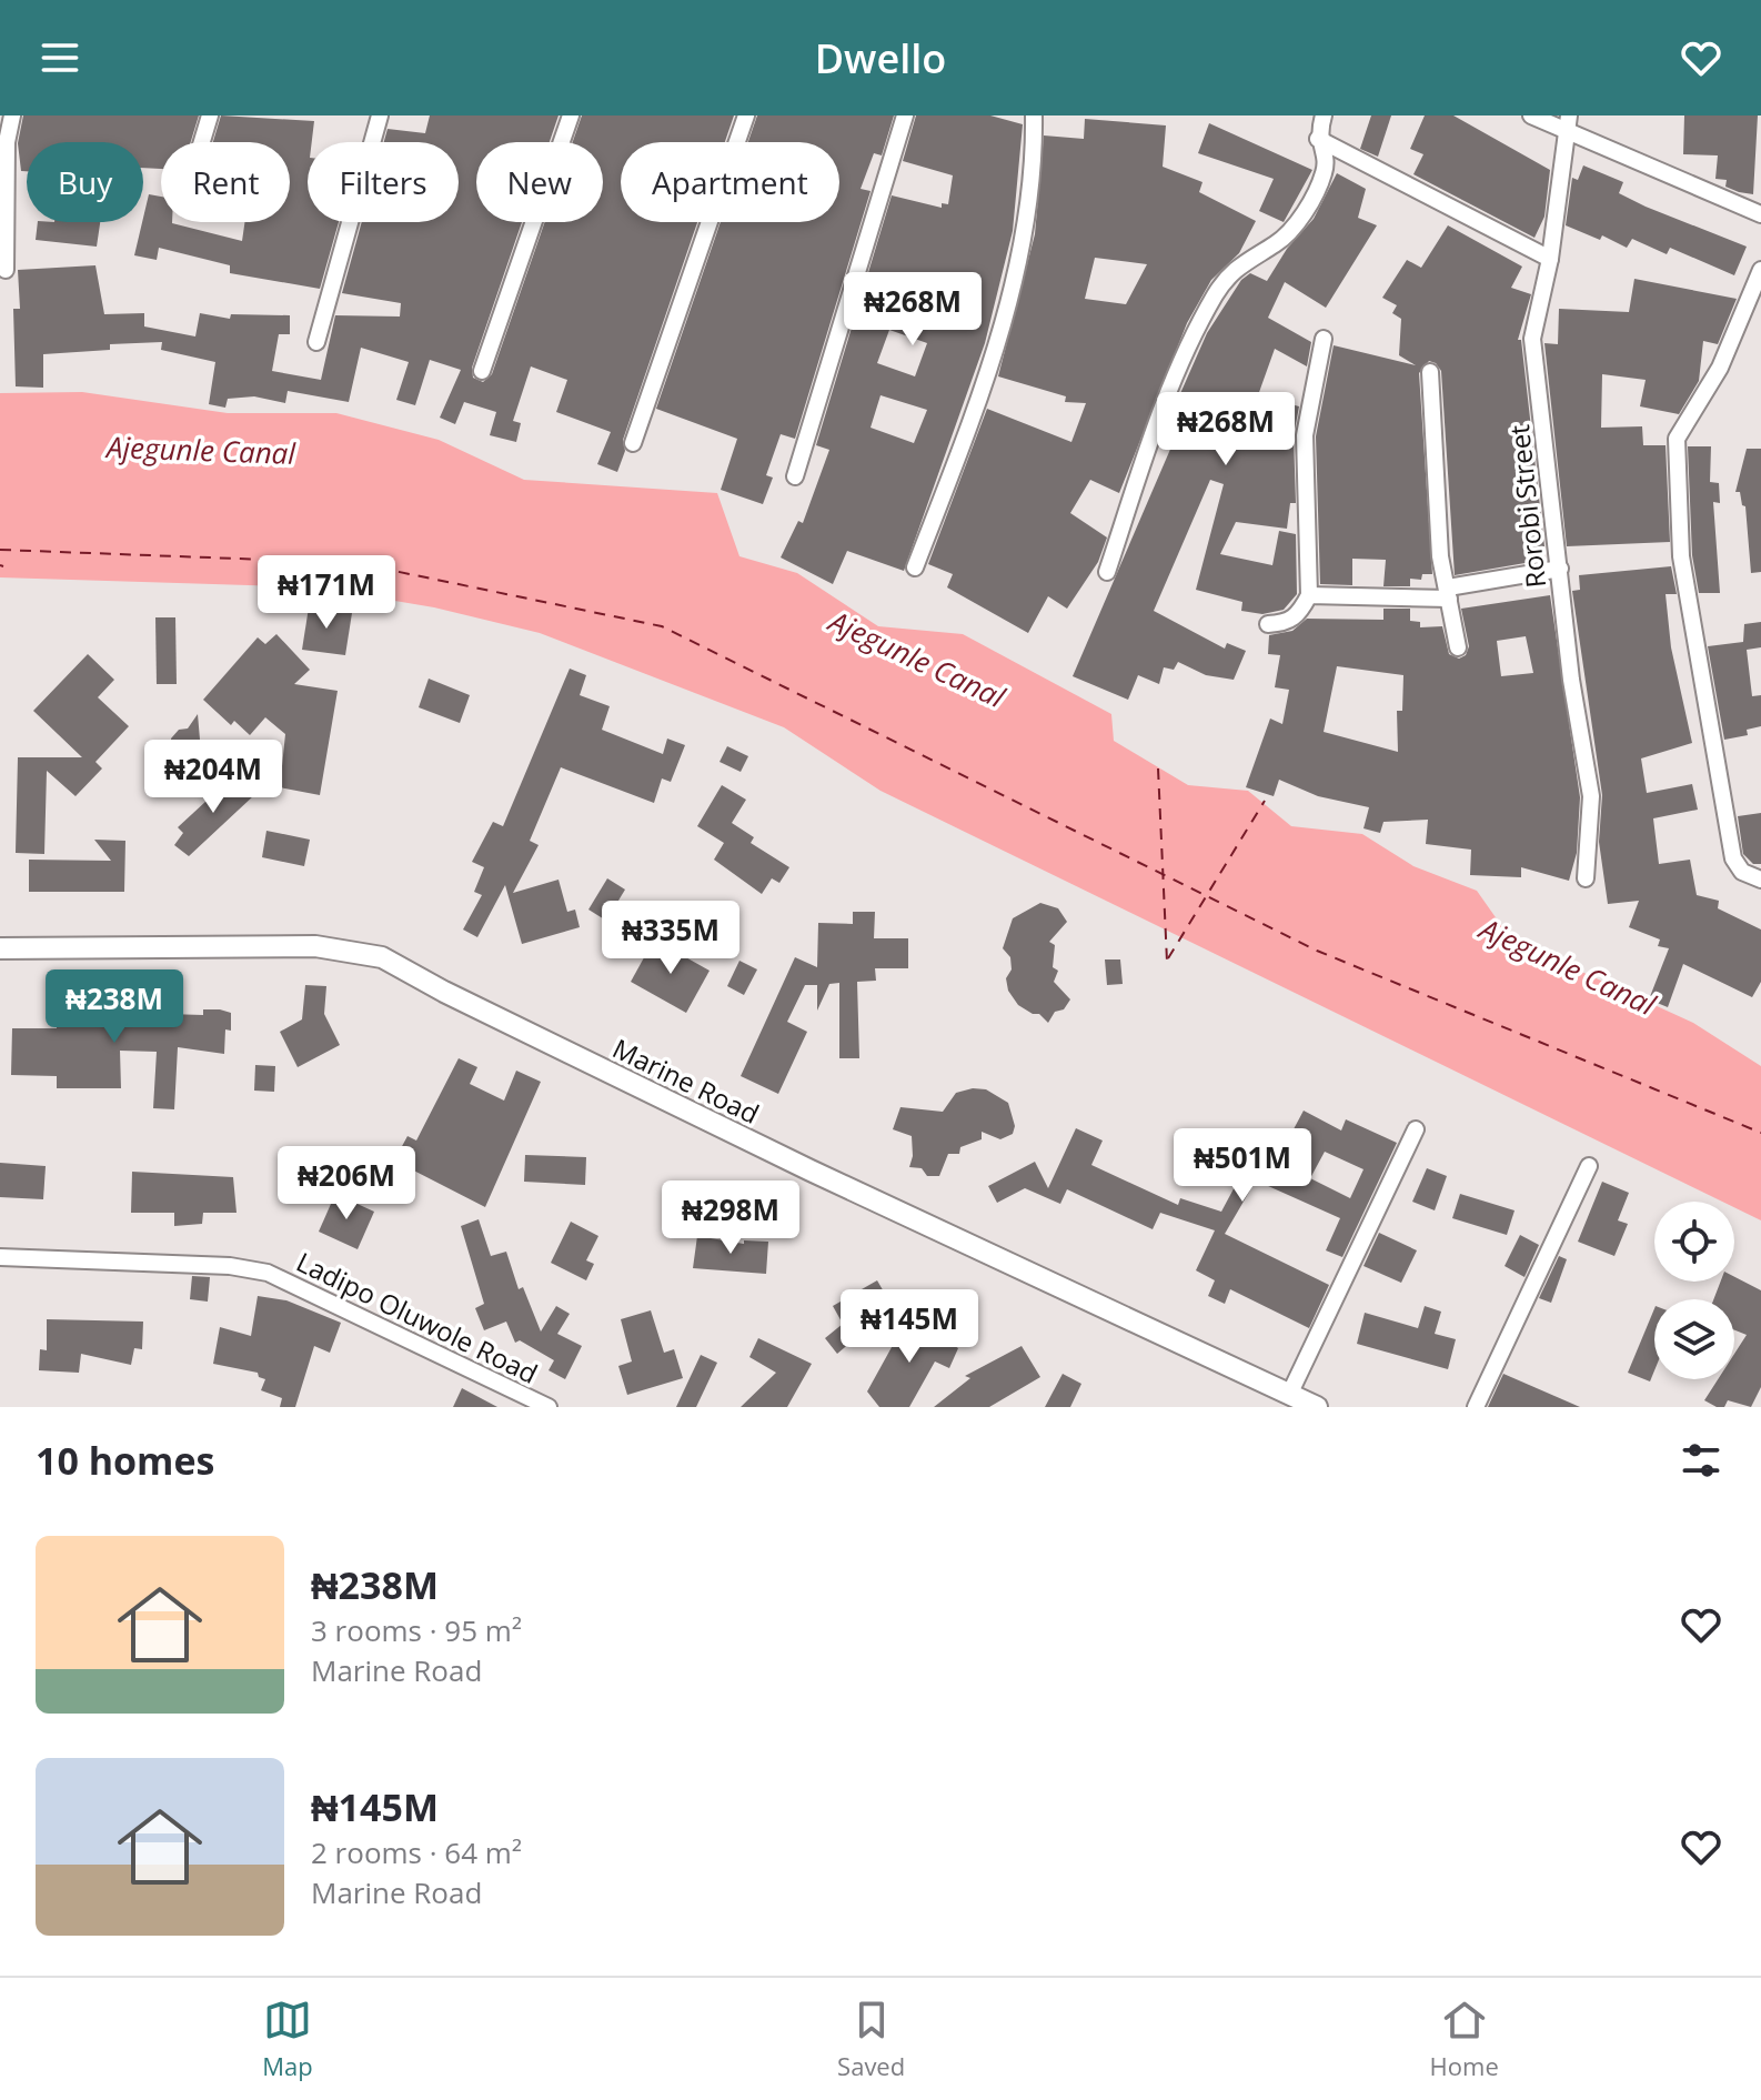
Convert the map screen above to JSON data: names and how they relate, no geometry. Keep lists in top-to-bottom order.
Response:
{
  "streets": {
    "street": ["Rorobi Street", "Marine Road", "Ladipo Oluwole Road"]
  },
  "water": ["Ajegunle Canal"],
  "page": {
    "header": "Dwello",
    "chip": [
      "Buy",
      "Rent",
      "Filters",
      "New",
      "Apartment"
    ],
    "price": [
      "₦268M",
      "₦268M",
      "₦171M",
      "₦204M",
      "₦335M",
      "₦238M",
      "₦501M",
      "₦206M",
      "₦298M",
      "₦145M"
    ],
    "heading": "10 homes",
    "list": [
      {
        "name": "₦238M",
        "note": "3 rooms · 95 m² · Marine Road"
      },
      {
        "name": "₦145M",
        "note": "2 rooms · 64 m² · Marine Road"
      }
    ],
    "tabs": ["Map", "Saved", "Home"]
  }
}
